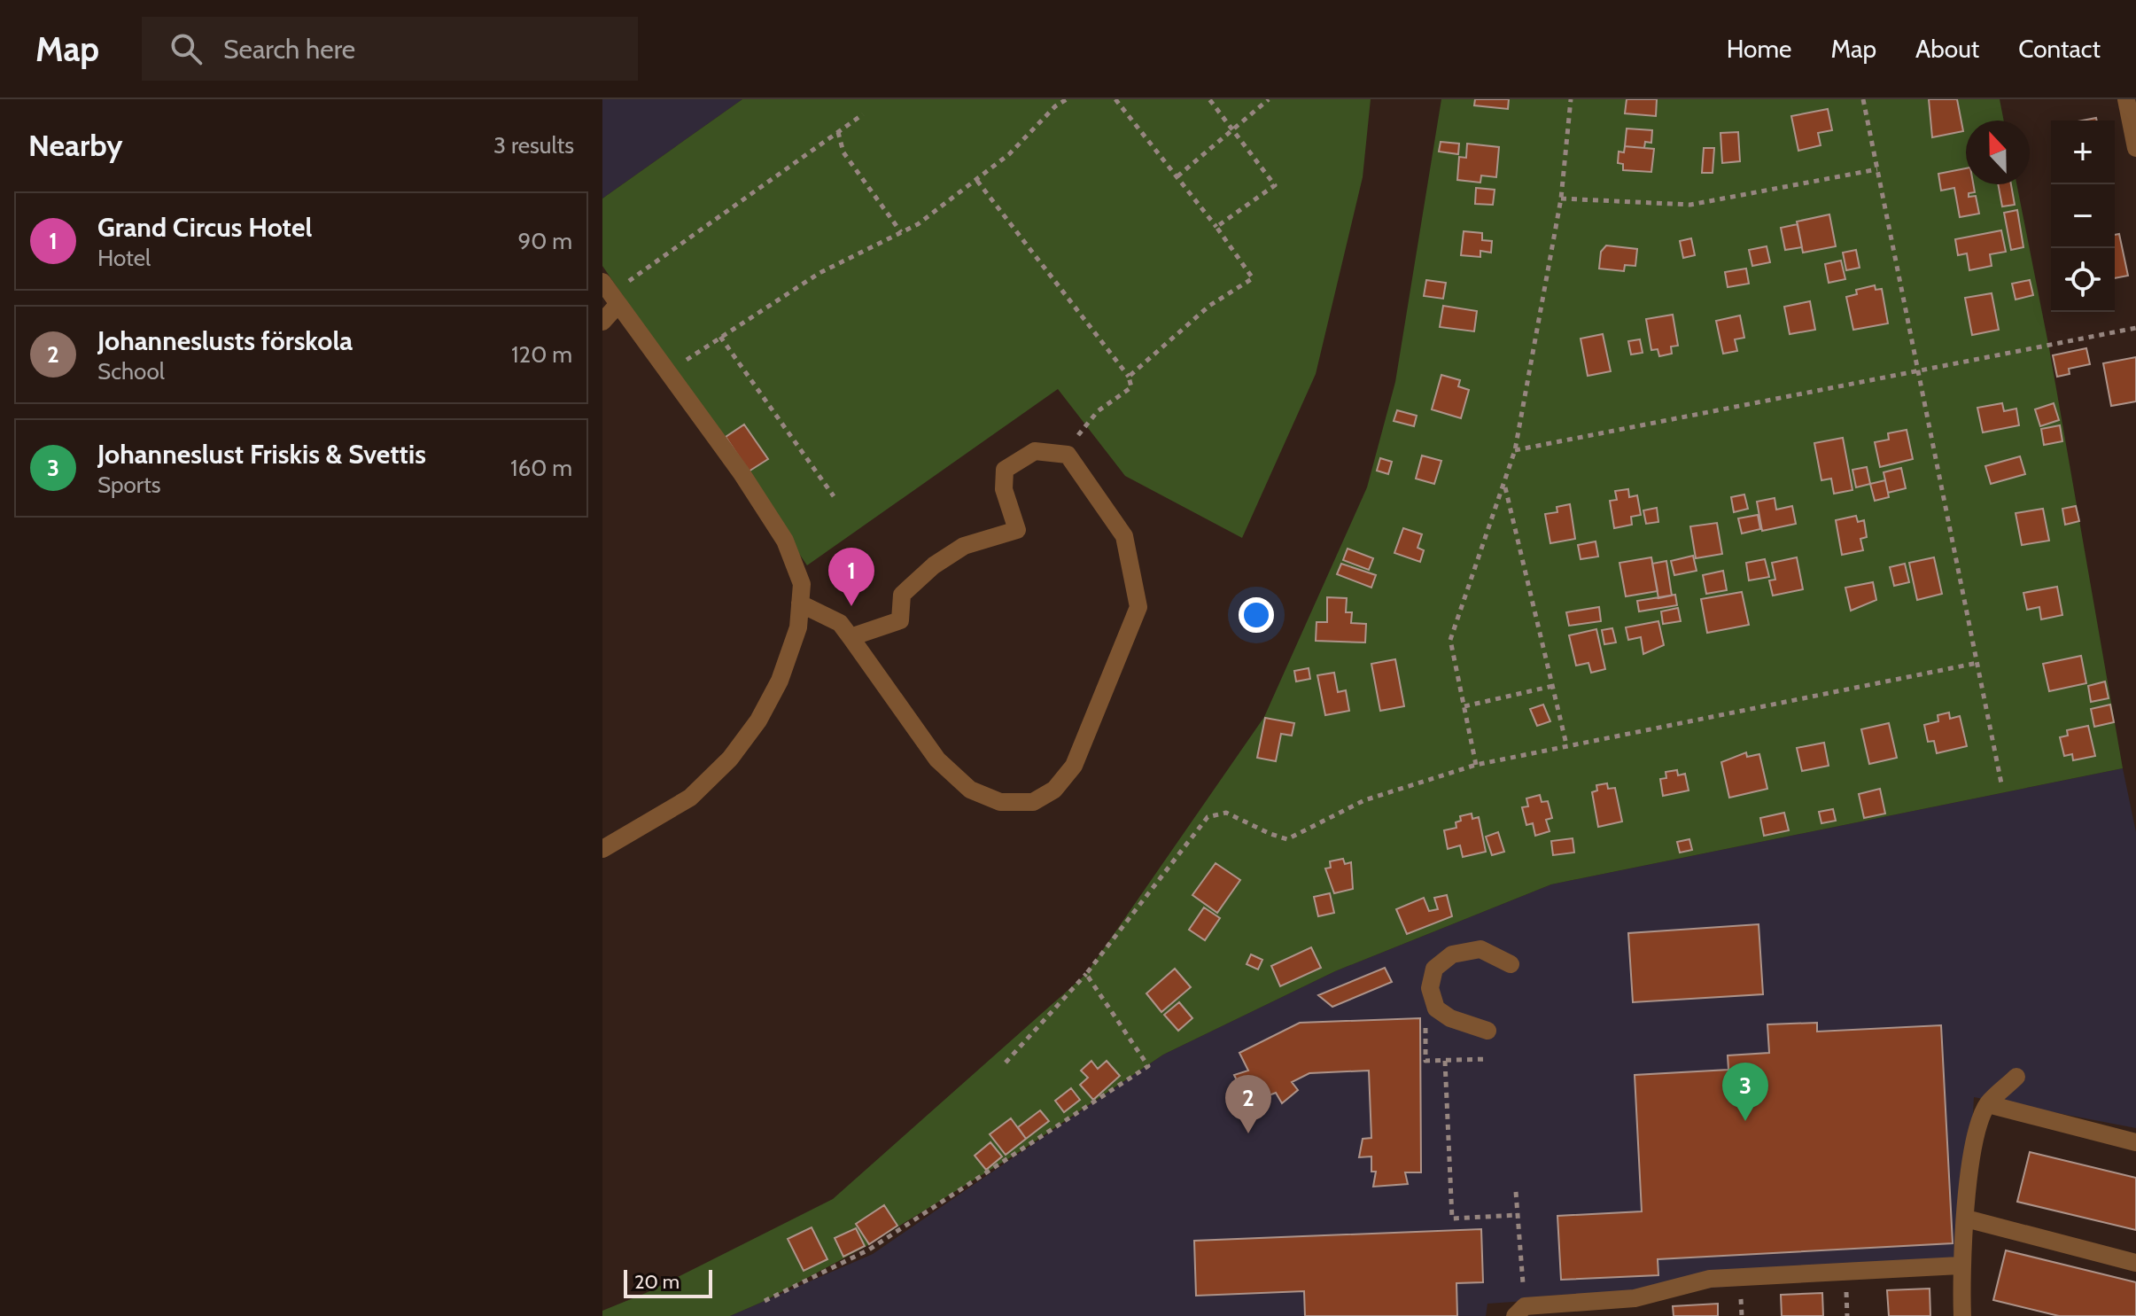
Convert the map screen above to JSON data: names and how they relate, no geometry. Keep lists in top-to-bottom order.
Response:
{
  "scale_bar": "20 m",
  "north": "top",
  "page": {
    "header": "Map",
    "search": "Search here",
    "nav": [
      "Home",
      "Map",
      "About",
      "Contact"
    ],
    "heading": ["Nearby", "3 results"],
    "map_buttons": ["+", "−"],
    "list": [
      {
        "mark": "1",
        "name": "Grand Circus Hotel",
        "note": "Hotel",
        "value": "90 m"
      },
      {
        "mark": "2",
        "name": "Johanneslusts förskola",
        "note": "School",
        "value": "120 m"
      },
      {
        "mark": "3",
        "name": "Johanneslust Friskis & Svettis",
        "note": "Sports",
        "value": "160 m"
      }
    ],
    "pins": ["1", "3", "2"],
    "scale": "20 m"
  }
}
